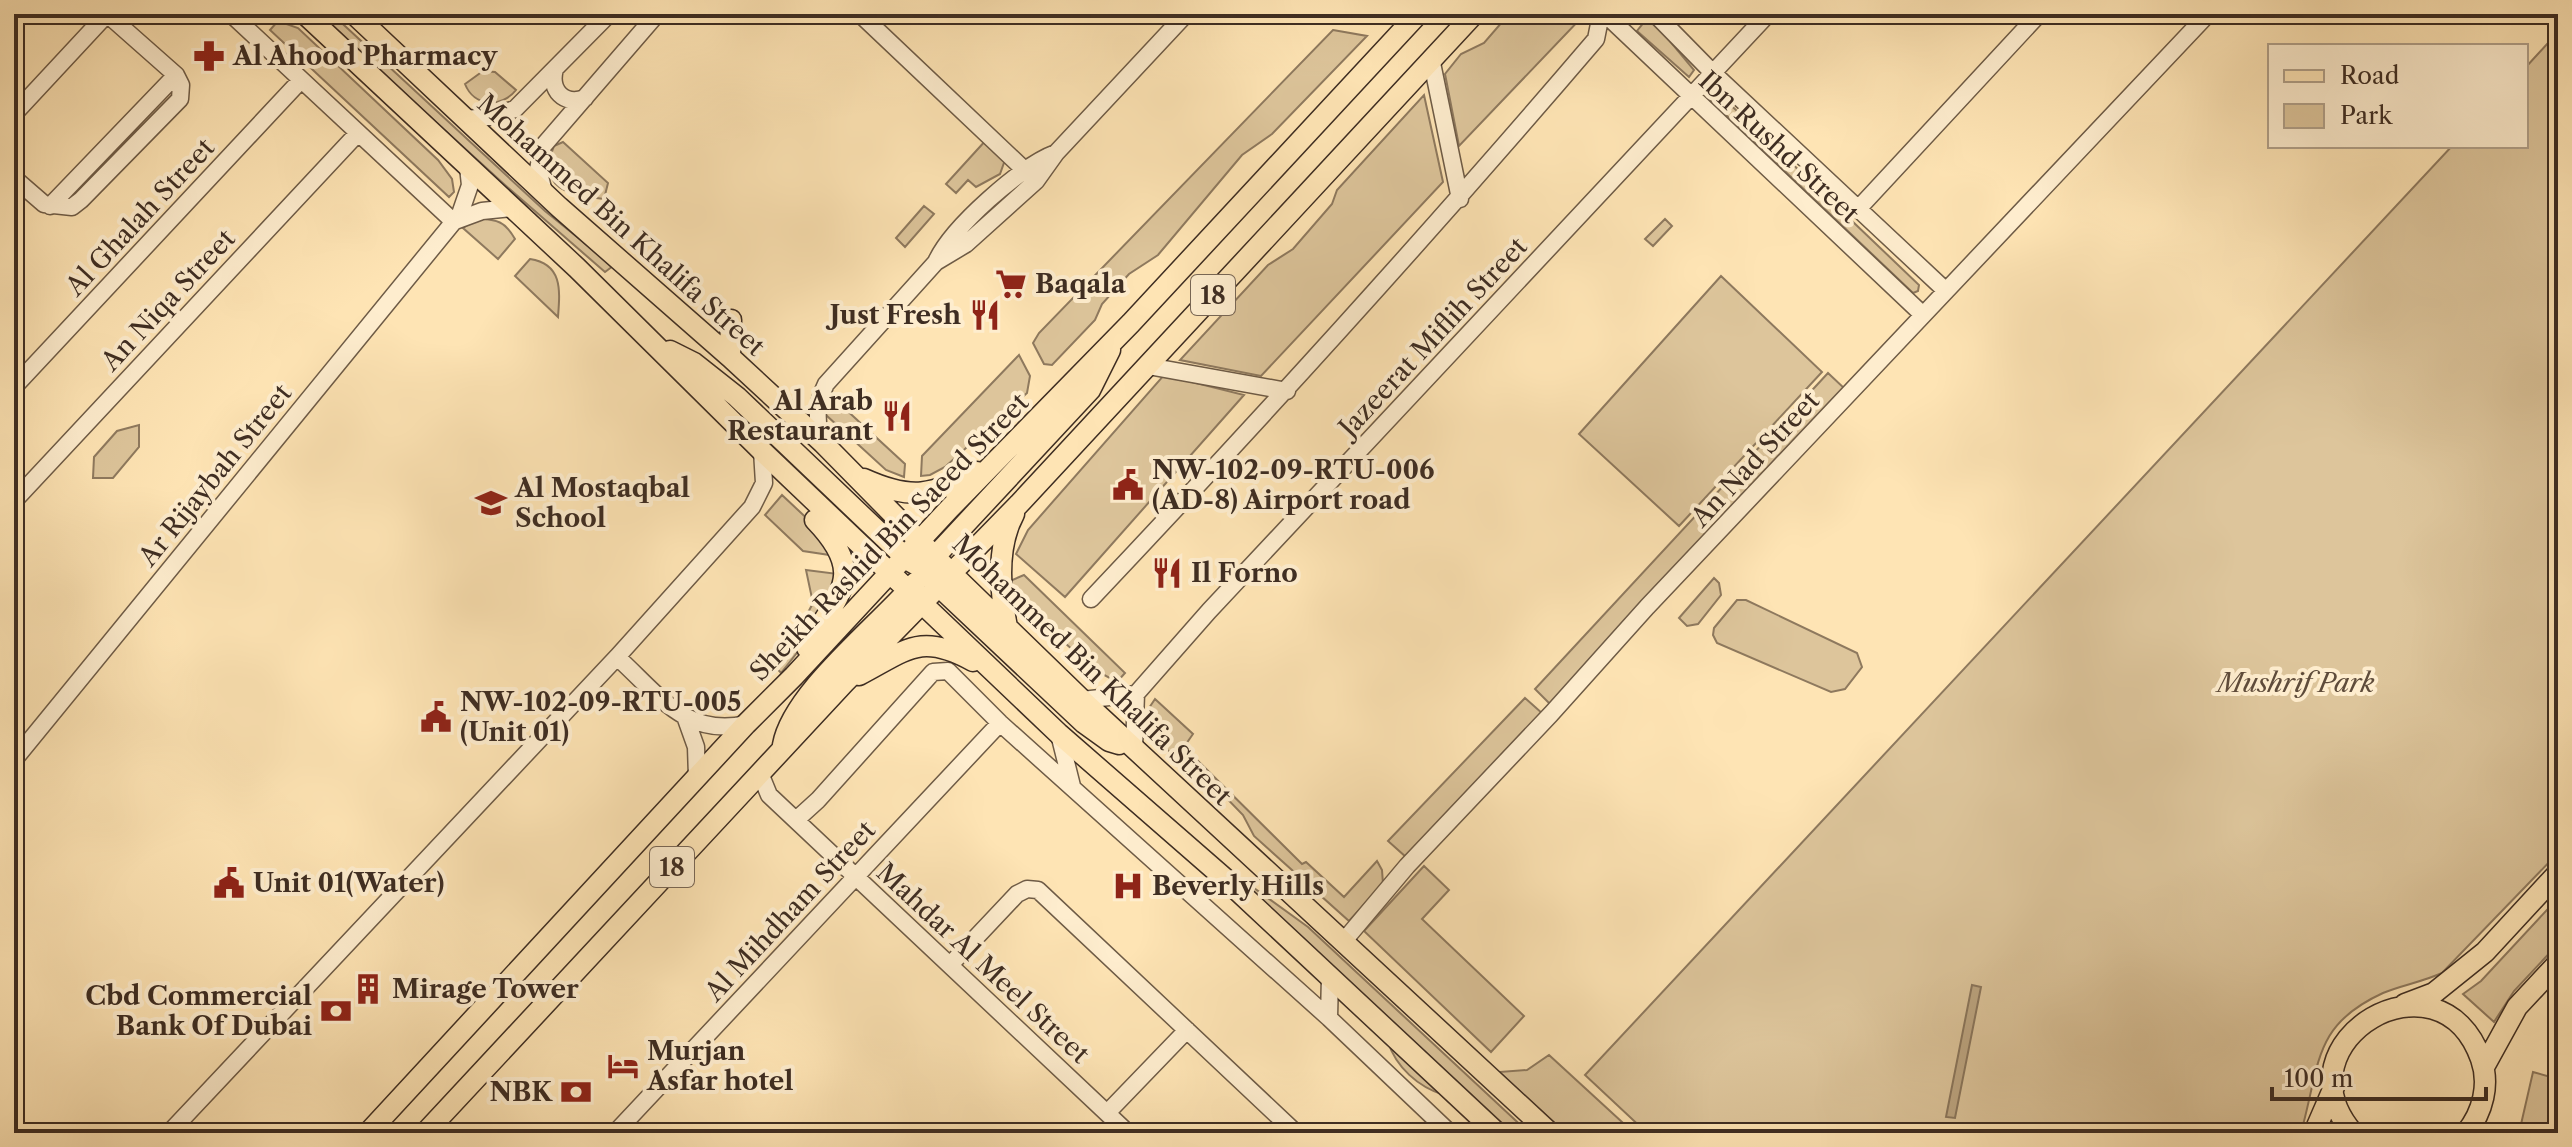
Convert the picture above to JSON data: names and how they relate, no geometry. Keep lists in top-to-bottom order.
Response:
{
  "streets": {
    "main road": ["Mohammed Bin Khalifa Street", "18", "Sheikh Rashid Bin Saeed Street"],
    "street": [
      "Ibn Rushd Street",
      "Al Ghalah Street",
      "An Niqa Street",
      "Jazeerat Miflih Street",
      "An Nad Street",
      "Ar Rijaybah Street",
      "Al Mihdham Street",
      "Mahdar Al Meel Street"
    ]
  },
  "crossings": [
    ["Ibn Rushd Street", "Jazeerat Miflih Street"],
    ["Ibn Rushd Street", "An Nad Street"],
    ["Mohammed Bin Khalifa Street", "An Nad Street"],
    ["Mohammed Bin Khalifa Street", "Sheikh Rashid Bin Saeed Street"],
    ["Sheikh Rashid Bin Saeed Street", "Mahdar Al Meel Street"],
    ["Al Mihdham Street", "Mahdar Al Meel Street"]
  ],
  "parks": ["Mushrif Park"],
  "places": {
    "pharmacy": ["Al Ahood Pharmacy"],
    "supermarket": ["Baqala"],
    "restaurant": ["Just Fresh", "Al Arab Restaurant", "Il Forno"],
    "public building": ["NW-102-09-RTU-006 (AD-8) Airport road", "NW-102-09-RTU-005 (Unit 01)", "Unit 01(Water)"],
    "school or university": ["Al Mostaqbal School"],
    "hospital": ["Beverly Hills"],
    "building": ["Mirage Tower"],
    "bank": ["Cbd Commercial Bank Of Dubai", "NBK"],
    "hotel": ["Murjan Asfar hotel"]
  },
  "legend": ["Road", "Park"],
  "scale_bar": "100 m"
}
